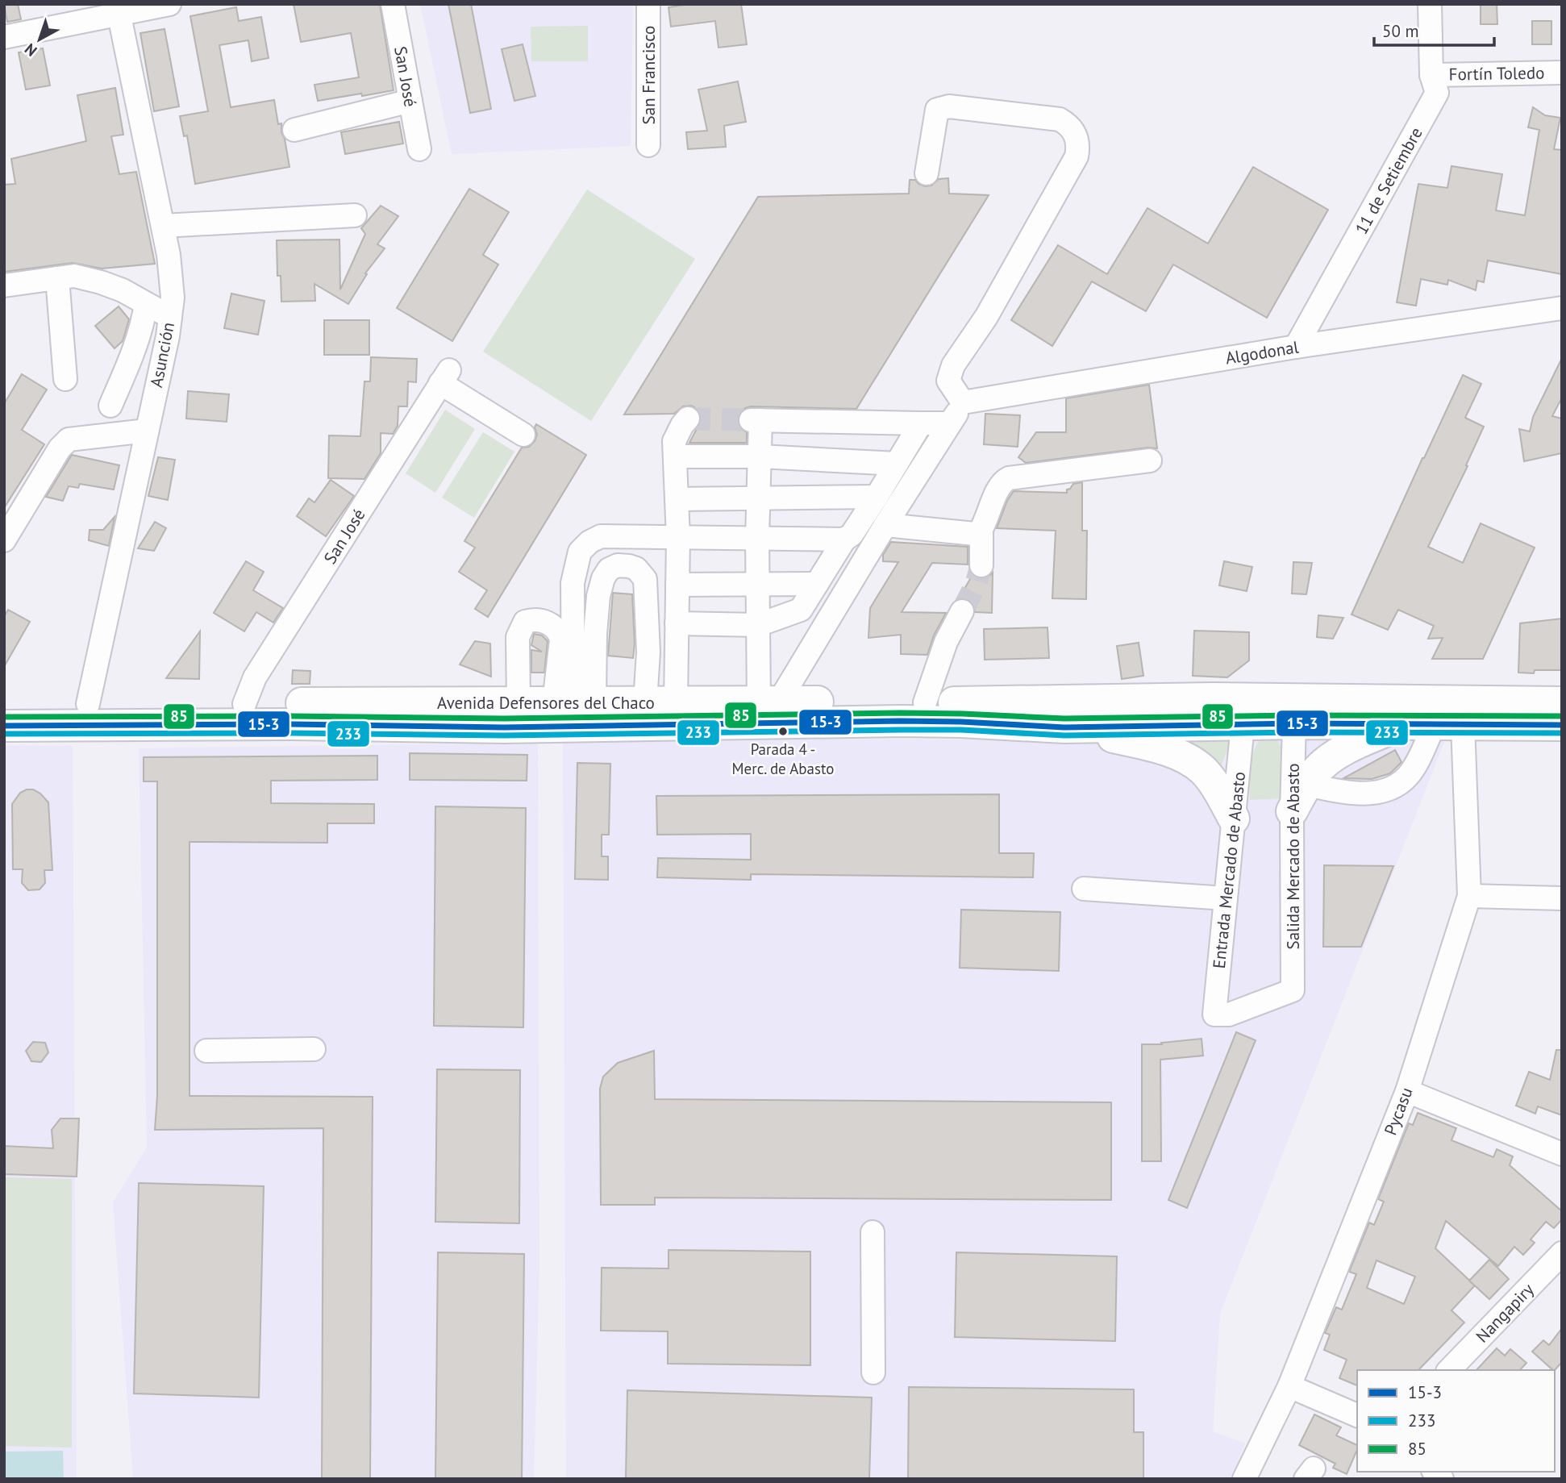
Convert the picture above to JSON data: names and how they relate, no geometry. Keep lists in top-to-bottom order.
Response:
{
  "streets": {
    "highway": ["Avenida Defensores del Chaco"],
    "street": [
      "Fortín Toledo",
      "San Francisco",
      "San José",
      "11 de Setiembre",
      "Algodonal",
      "Asunción",
      "Salida Mercado de Abasto",
      "Entrada Mercado de Abasto",
      "Pycasu",
      "Nangapiry"
    ]
  },
  "crossings": [
    ["Fortín Toledo", "11 de Setiembre"],
    ["San José", "Avenida Defensores del Chaco"],
    ["11 de Setiembre", "Algodonal"],
    ["Asunción", "Avenida Defensores del Chaco"],
    ["Avenida Defensores del Chaco", "Salida Mercado de Abasto"],
    ["Avenida Defensores del Chaco", "Entrada Mercado de Abasto"],
    ["Avenida Defensores del Chaco", "Pycasu"],
    ["Salida Mercado de Abasto", "Entrada Mercado de Abasto"]
  ],
  "places": ["Parada 4 - Merc. de Abasto"],
  "lines": ["transit line 85", "transit line 15-3", "transit line 233"],
  "legend": ["15-3", "233", "85"],
  "scale_bar": "50 m",
  "north": "bottom left"
}
